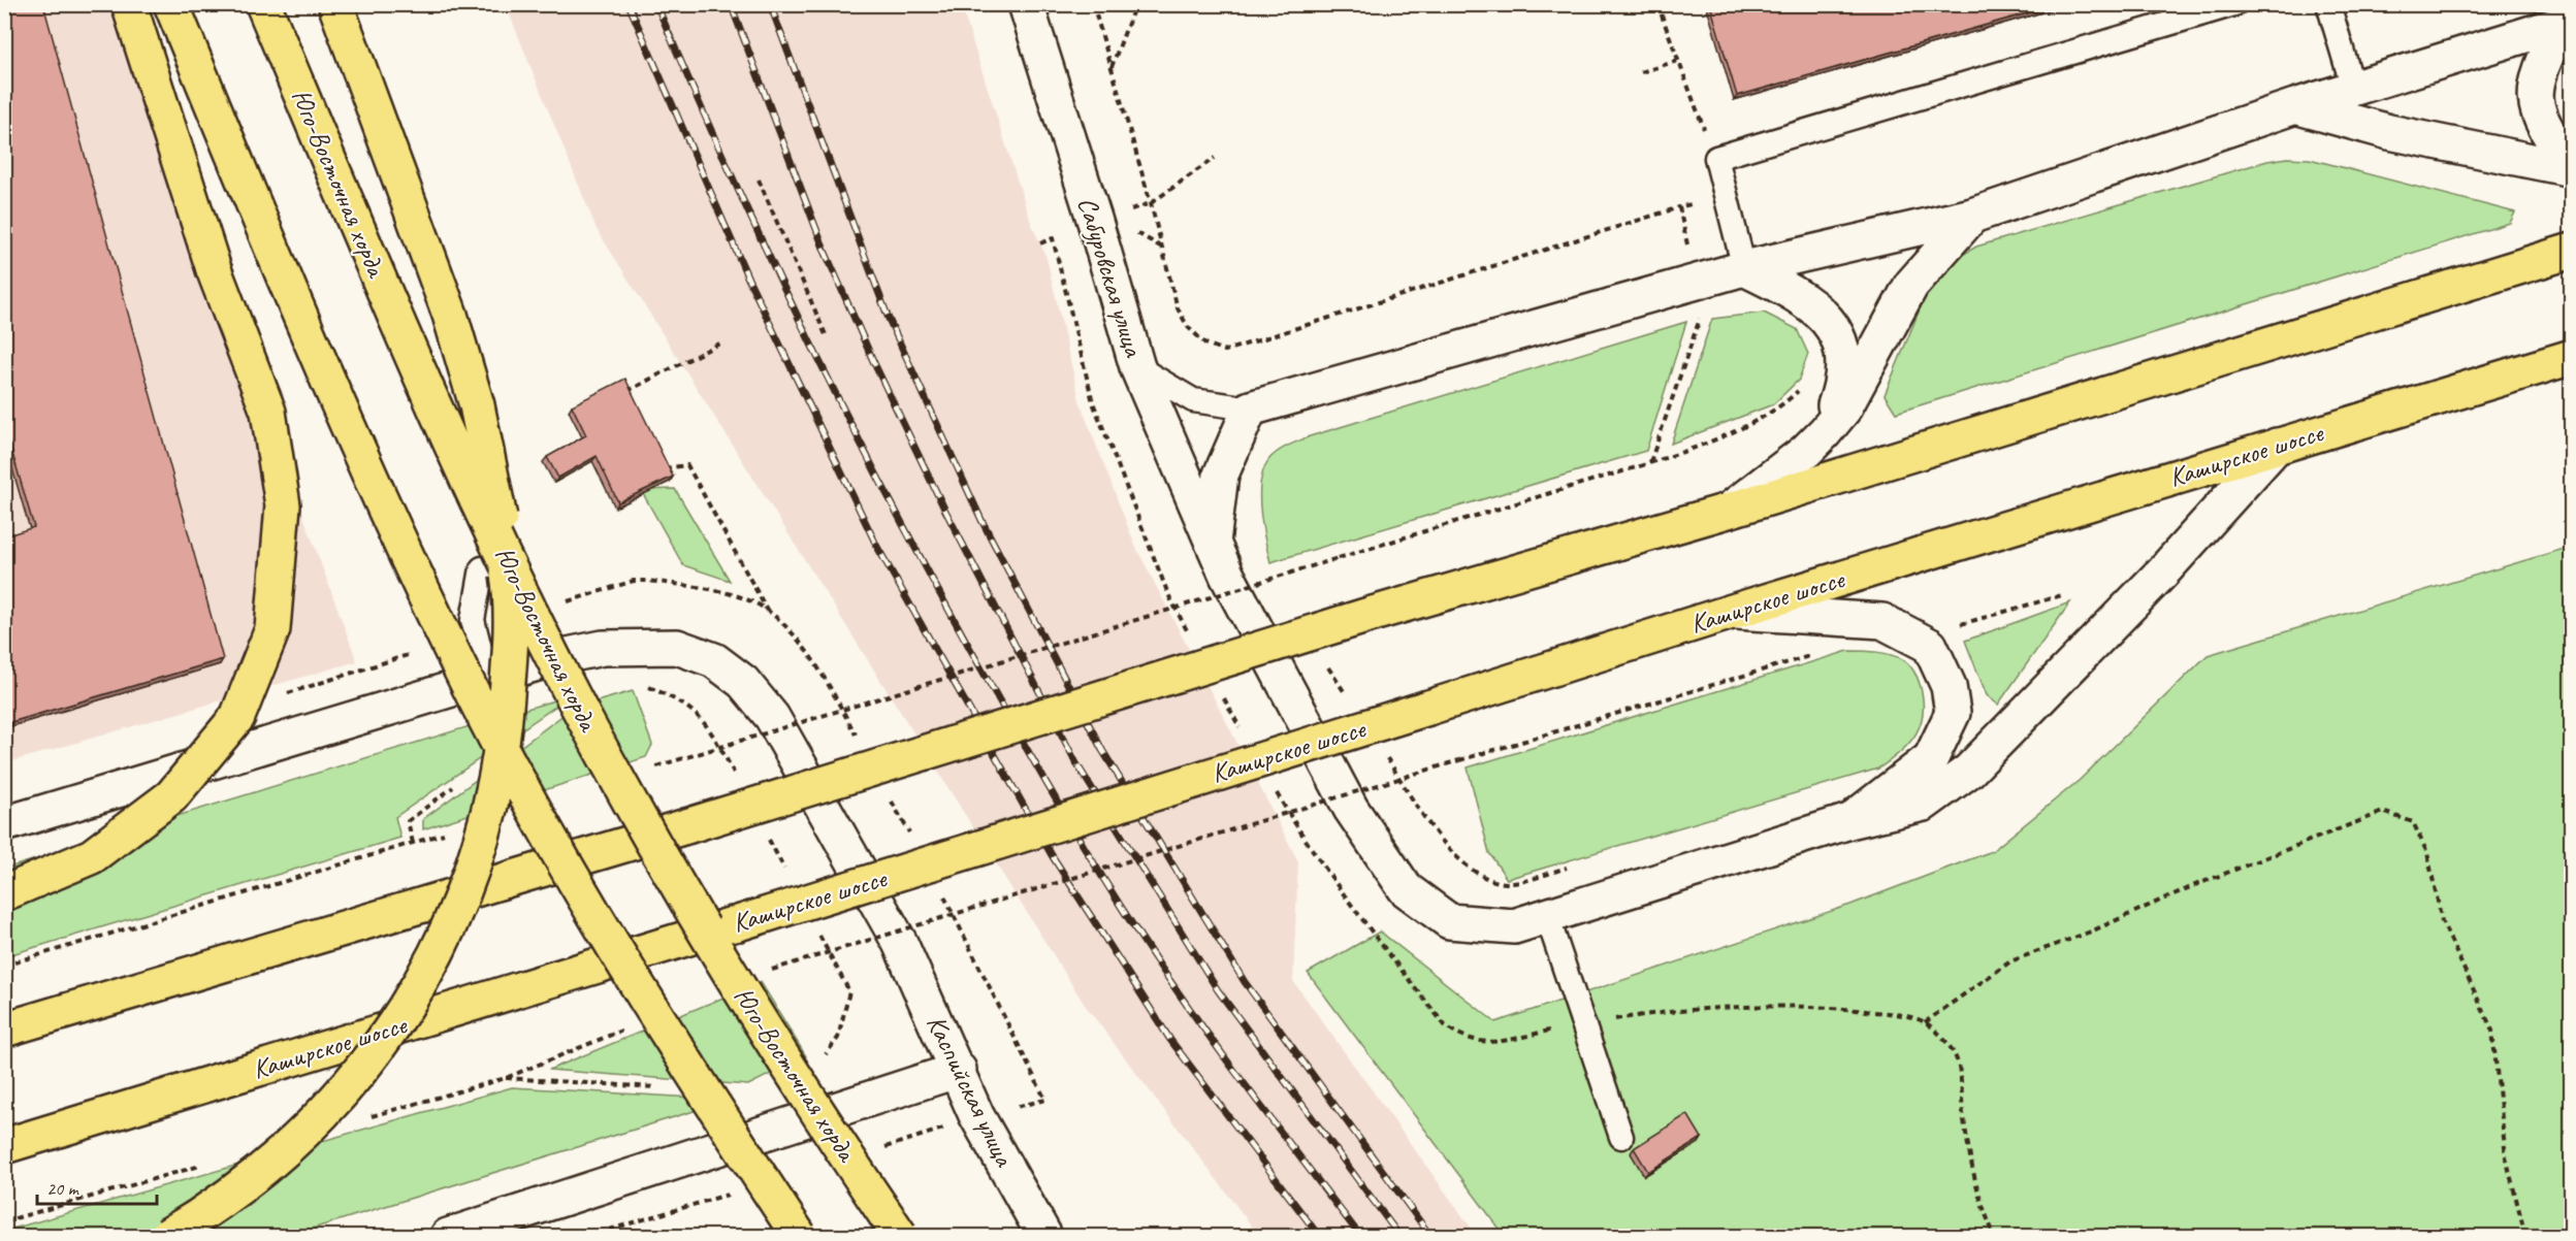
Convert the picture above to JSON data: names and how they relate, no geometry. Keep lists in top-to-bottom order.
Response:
{
  "streets": {
    "main road": [
      "Юго-Восточная хорда",
      "Сабуровская улица",
      "Каширское шоссе",
      "Каспийская улица"
    ]
  },
  "crossings": [
    ["Сабуровская улица", "Каширское шоссе"]
  ],
  "scale_bar": "20 m"
}
